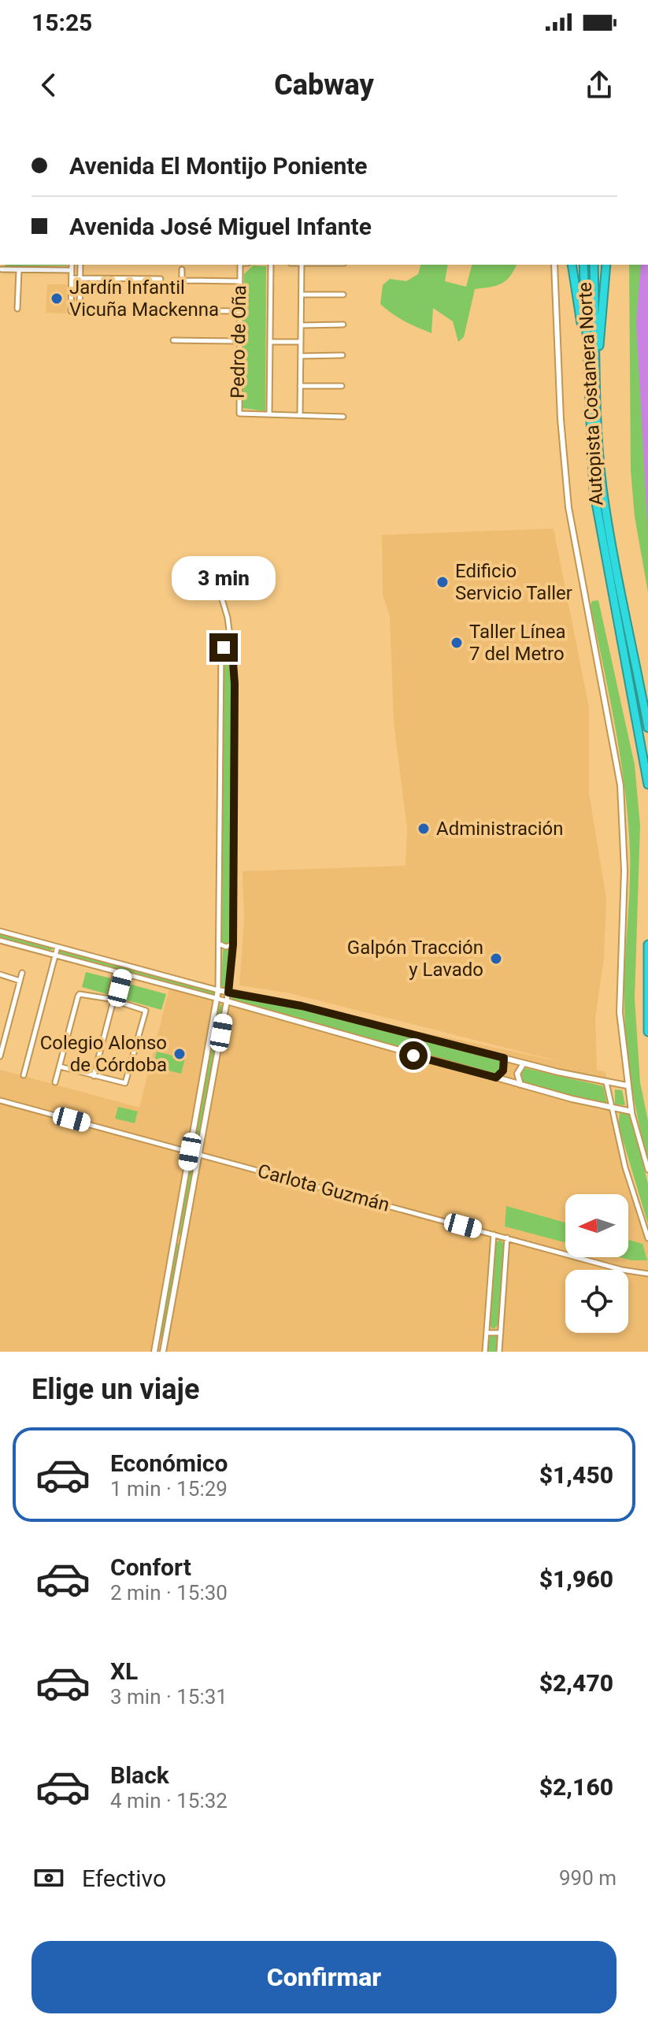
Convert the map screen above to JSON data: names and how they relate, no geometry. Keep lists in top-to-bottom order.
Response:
{
  "streets": {
    "highway": ["Autopista Costanera Norte"],
    "street": ["Pedro de Oña", "Carlota Guzmán"]
  },
  "places": [
    "Jardín Infantil Vicuña Mackenna",
    "Edificio Servicio Taller",
    "Taller Línea 7 del Metro",
    "Administración",
    "Galpón Tracción y Lavado",
    "Colegio Alonso de Córdoba"
  ],
  "north": "left",
  "page": {
    "status": "15:25",
    "header": "Cabway",
    "banner": ["Avenida El Montijo Poniente", "Avenida José Miguel Infante"],
    "bubble": "3 min",
    "heading": "Elige un viaje",
    "list": [
      {
        "name": "Económico",
        "note": "1 min · 15:29",
        "value": "$1,450"
      },
      {
        "name": "Confort",
        "note": "2 min · 15:30",
        "value": "$1,960"
      },
      {
        "name": "XL",
        "note": "3 min · 15:31",
        "value": "$2,470"
      },
      {
        "name": "Black",
        "note": "4 min · 15:32",
        "value": "$2,160"
      }
    ],
    "pay": ["Efectivo", "990 m"],
    "buttons": "Confirmar"
  }
}
